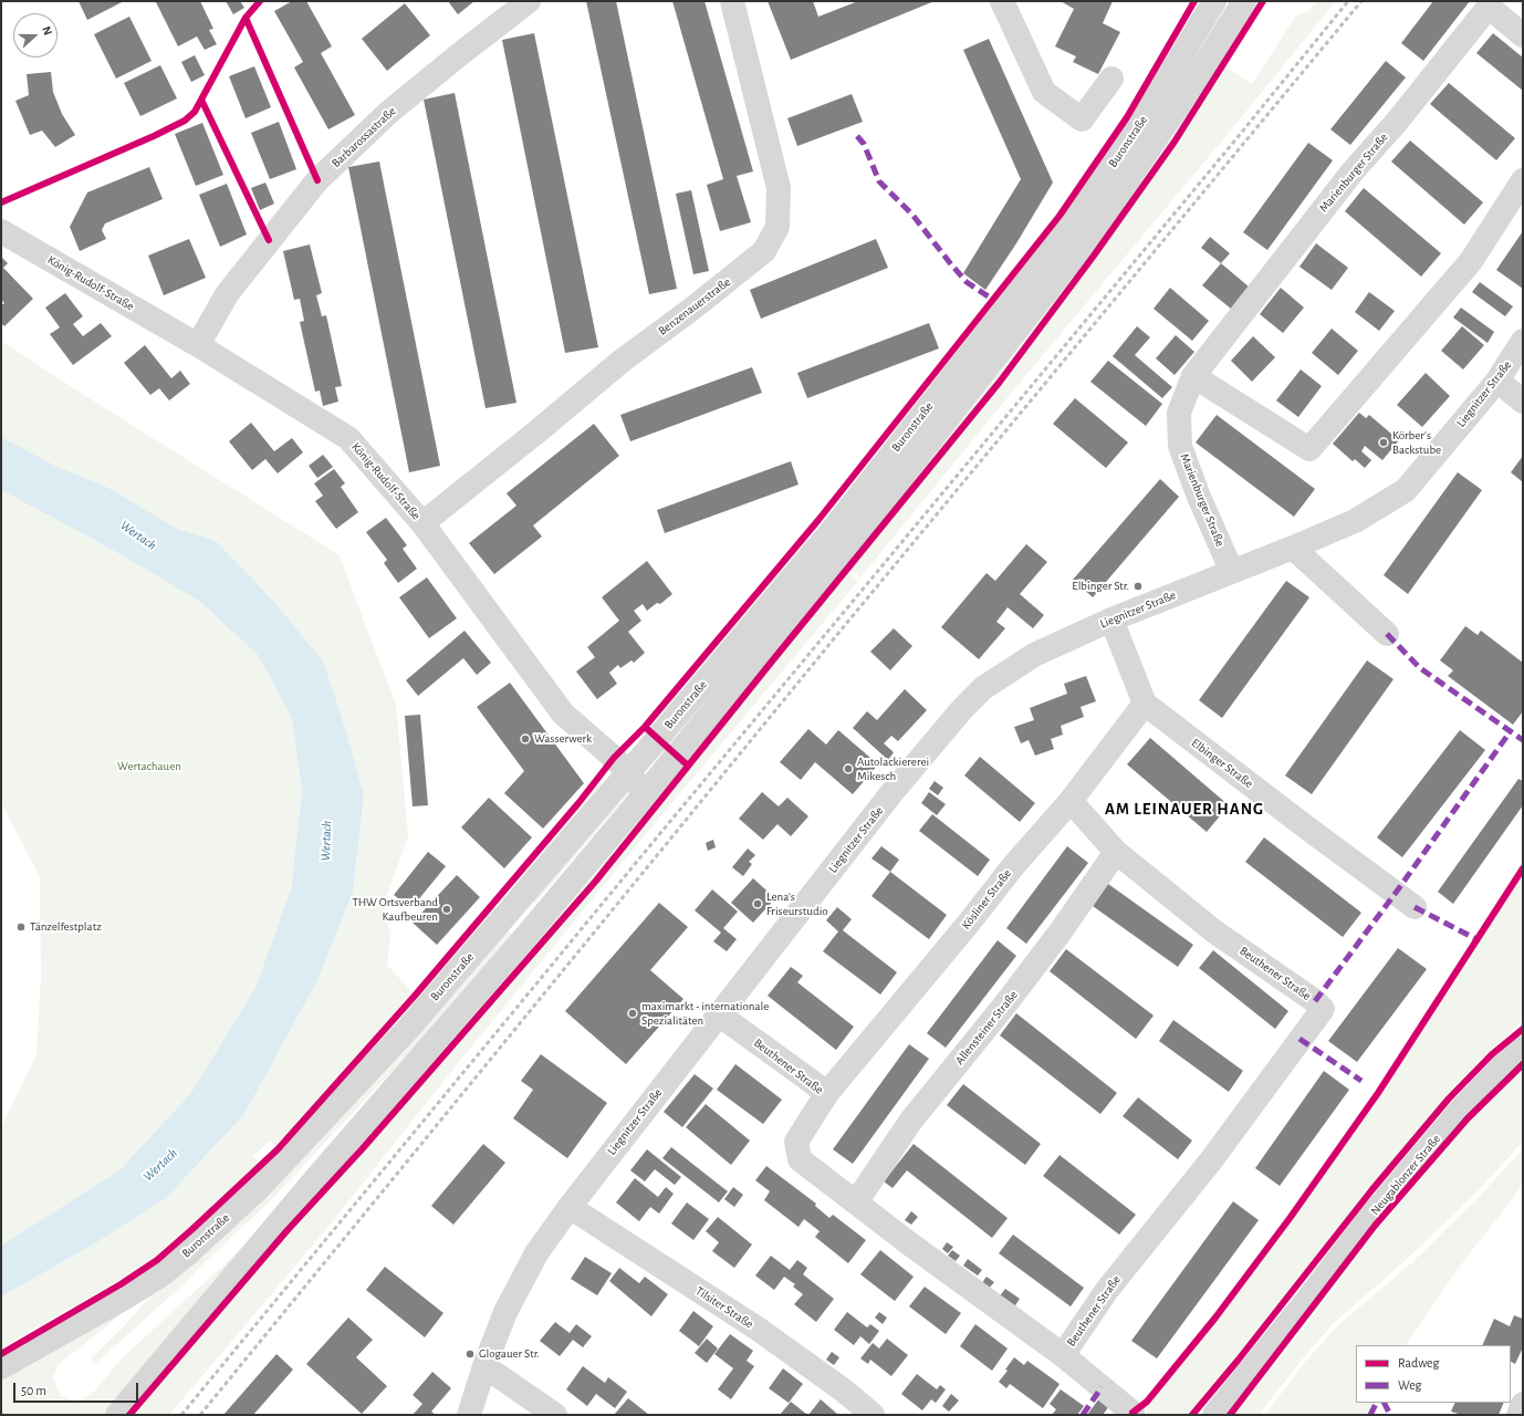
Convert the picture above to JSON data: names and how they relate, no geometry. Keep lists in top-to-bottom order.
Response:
{
  "streets": {
    "street": [
      "Barbarossastraße",
      "Buronstraße",
      "Marienburger Straße",
      "König-Rudolf-Straße",
      "Benzenauerstraße",
      "Liegnitzer Straße",
      "Elbinger Straße",
      "Kösliner Straße",
      "Beuthener Straße",
      "Allensteiner Straße",
      "Neugablonzer Straße",
      "Tilsiter Straße"
    ]
  },
  "crossings": [
    ["Barbarossastraße", "König-Rudolf-Straße"],
    ["Buronstraße", "König-Rudolf-Straße"],
    ["Marienburger Straße", "Liegnitzer Straße"],
    ["König-Rudolf-Straße", "Benzenauerstraße"],
    ["Liegnitzer Straße", "Beuthener Straße"],
    ["Liegnitzer Straße", "Tilsiter Straße"],
    ["Elbinger Straße", "Kösliner Straße"],
    ["Kösliner Straße", "Beuthener Straße"],
    ["Beuthener Straße", "Allensteiner Straße"]
  ],
  "districts": ["AM LEINAUER HANG"],
  "water": ["Wertach"],
  "parks": ["Wertachauen"],
  "places": [
    "Körber's Backstube",
    "Elbinger Str.",
    "Wasserwerk",
    "Autolackiererei Mikesch",
    "Lena's Friseurstudio",
    "THW Ortsverband Kaufbeuren",
    "Tänzelfestplatz",
    "maximarkt - internationale Spezialitäten",
    "Glogauer Str."
  ],
  "legend": ["Radweg", "Weg"],
  "scale_bar": "50 m",
  "north": "right"
}
